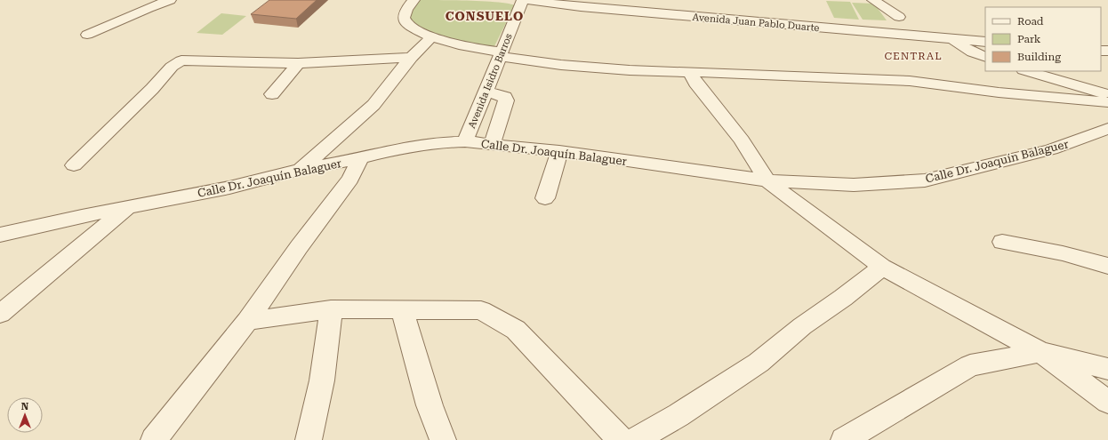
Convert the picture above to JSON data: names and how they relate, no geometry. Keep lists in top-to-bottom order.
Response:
{
  "streets": {
    "street": ["Avenida Juan Pablo Duarte", "Avenida Isidro Barros", "Calle Dr. Joaquín Balaguer"]
  },
  "crossings": [
    ["Avenida Juan Pablo Duarte", "Avenida Isidro Barros"],
    ["Avenida Isidro Barros", "Calle Dr. Joaquín Balaguer"]
  ],
  "districts": ["CONSUELO", "CENTRAL"],
  "legend": ["Road", "Park", "Building"],
  "north": "top"
}
